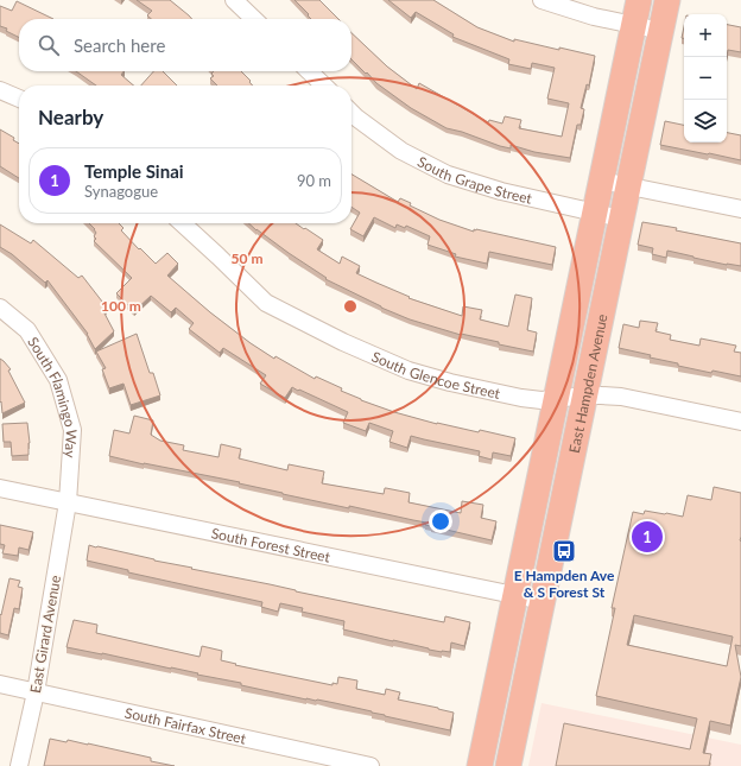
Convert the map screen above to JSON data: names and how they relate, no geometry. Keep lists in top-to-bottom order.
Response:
{
  "streets": {
    "highway": ["East Hampden Avenue"],
    "street": [
      "South Grape Street",
      "South Glencoe Street",
      "South Flamingo Way",
      "South Forest Street",
      "East Girard Avenue",
      "South Fairfax Street"
    ]
  },
  "crossings": [
    ["South Grape Street", "East Hampden Avenue"],
    ["South Glencoe Street", "East Hampden Avenue"],
    ["East Hampden Avenue", "South Forest Street"],
    ["South Flamingo Way", "South Forest Street"],
    ["South Flamingo Way", "East Girard Avenue"],
    ["South Forest Street", "East Girard Avenue"],
    ["East Girard Avenue", "South Fairfax Street"]
  ],
  "places": {
    "bus stop": ["E Hampden Ave & S Forest St"]
  },
  "page": {
    "map_buttons": ["+", "−"],
    "search": "Search here",
    "heading": "Nearby",
    "list": [
      {
        "mark": "1",
        "name": "Temple Sinai",
        "note": "Synagogue",
        "value": "90 m"
      }
    ],
    "pins": "1"
  },
  "rings": ["50 m", "100 m"]
}
